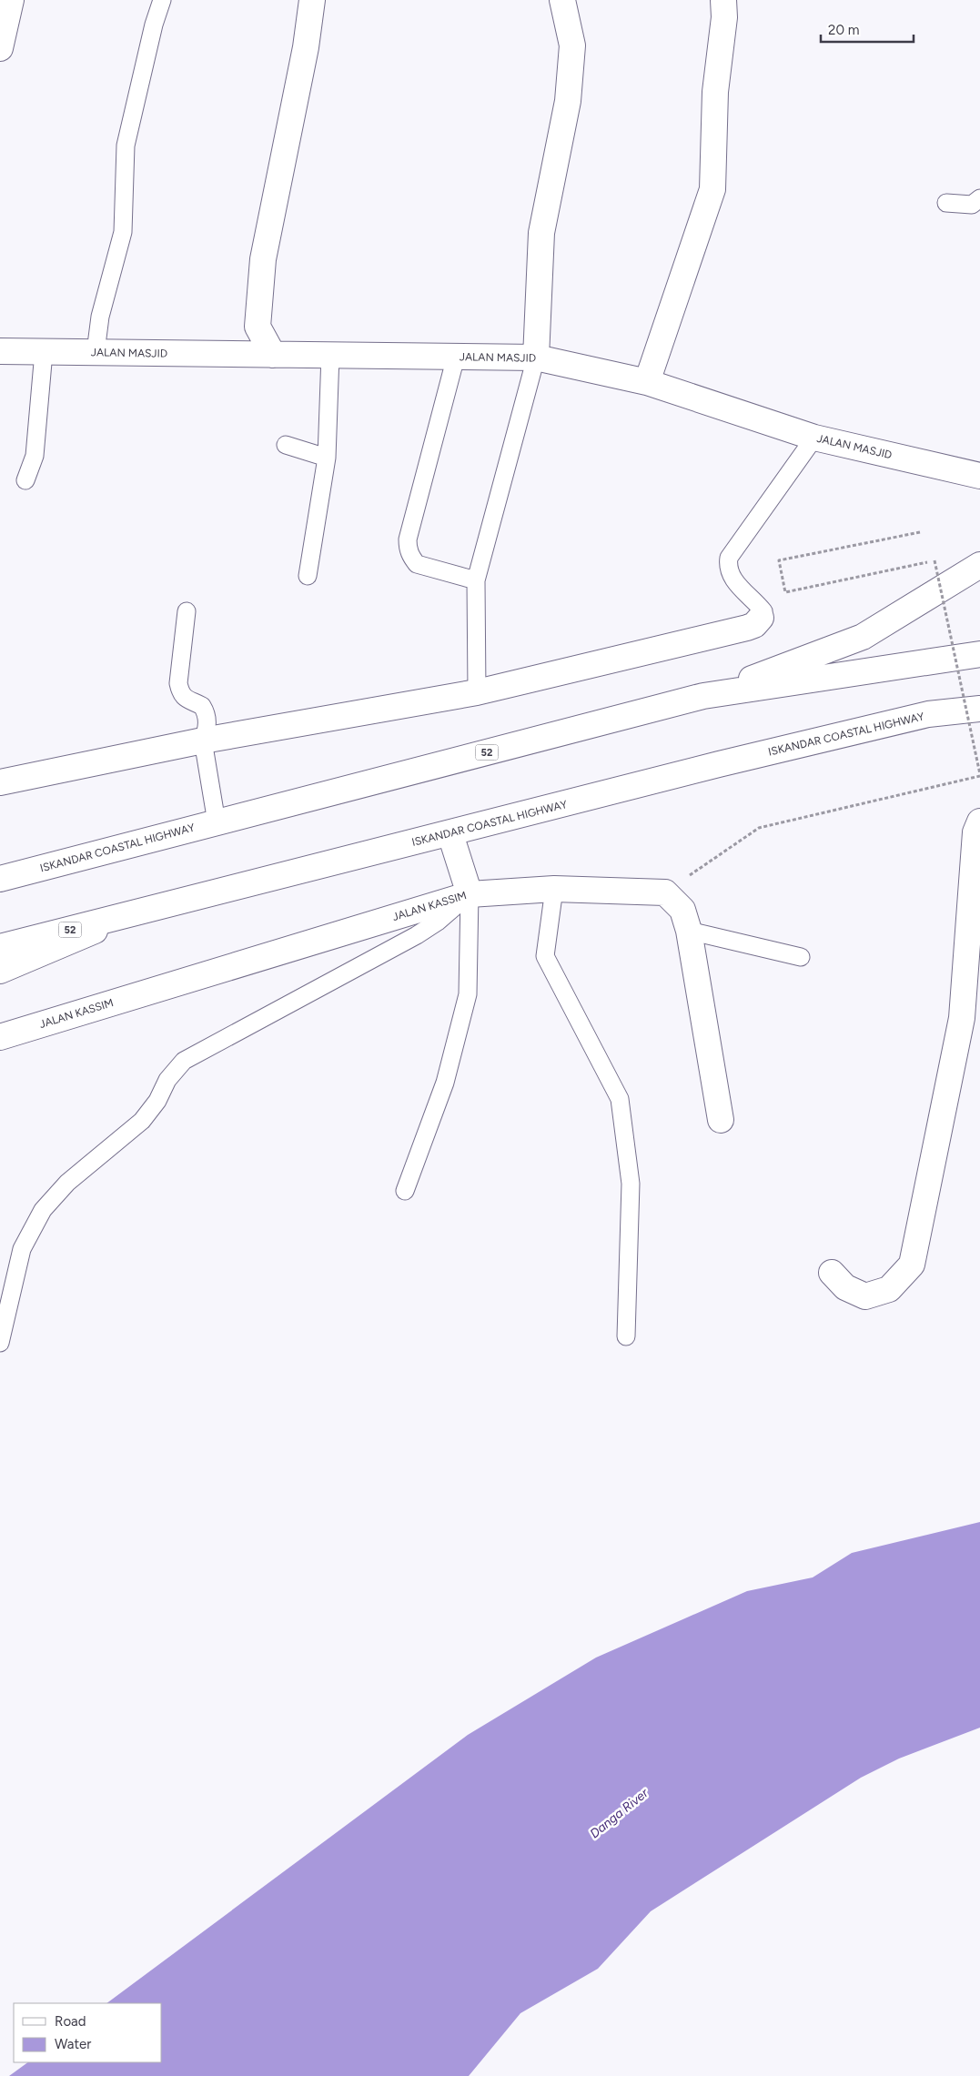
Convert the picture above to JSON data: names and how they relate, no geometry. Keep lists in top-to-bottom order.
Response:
{
  "streets": {
    "main road": [
      "JALAN MASJID",
      "ISKANDAR COASTAL HIGHWAY",
      "52",
      "JALAN KASSIM"
    ]
  },
  "water": ["Danga River"],
  "legend": ["Road", "Water"],
  "scale_bar": "20 m"
}
